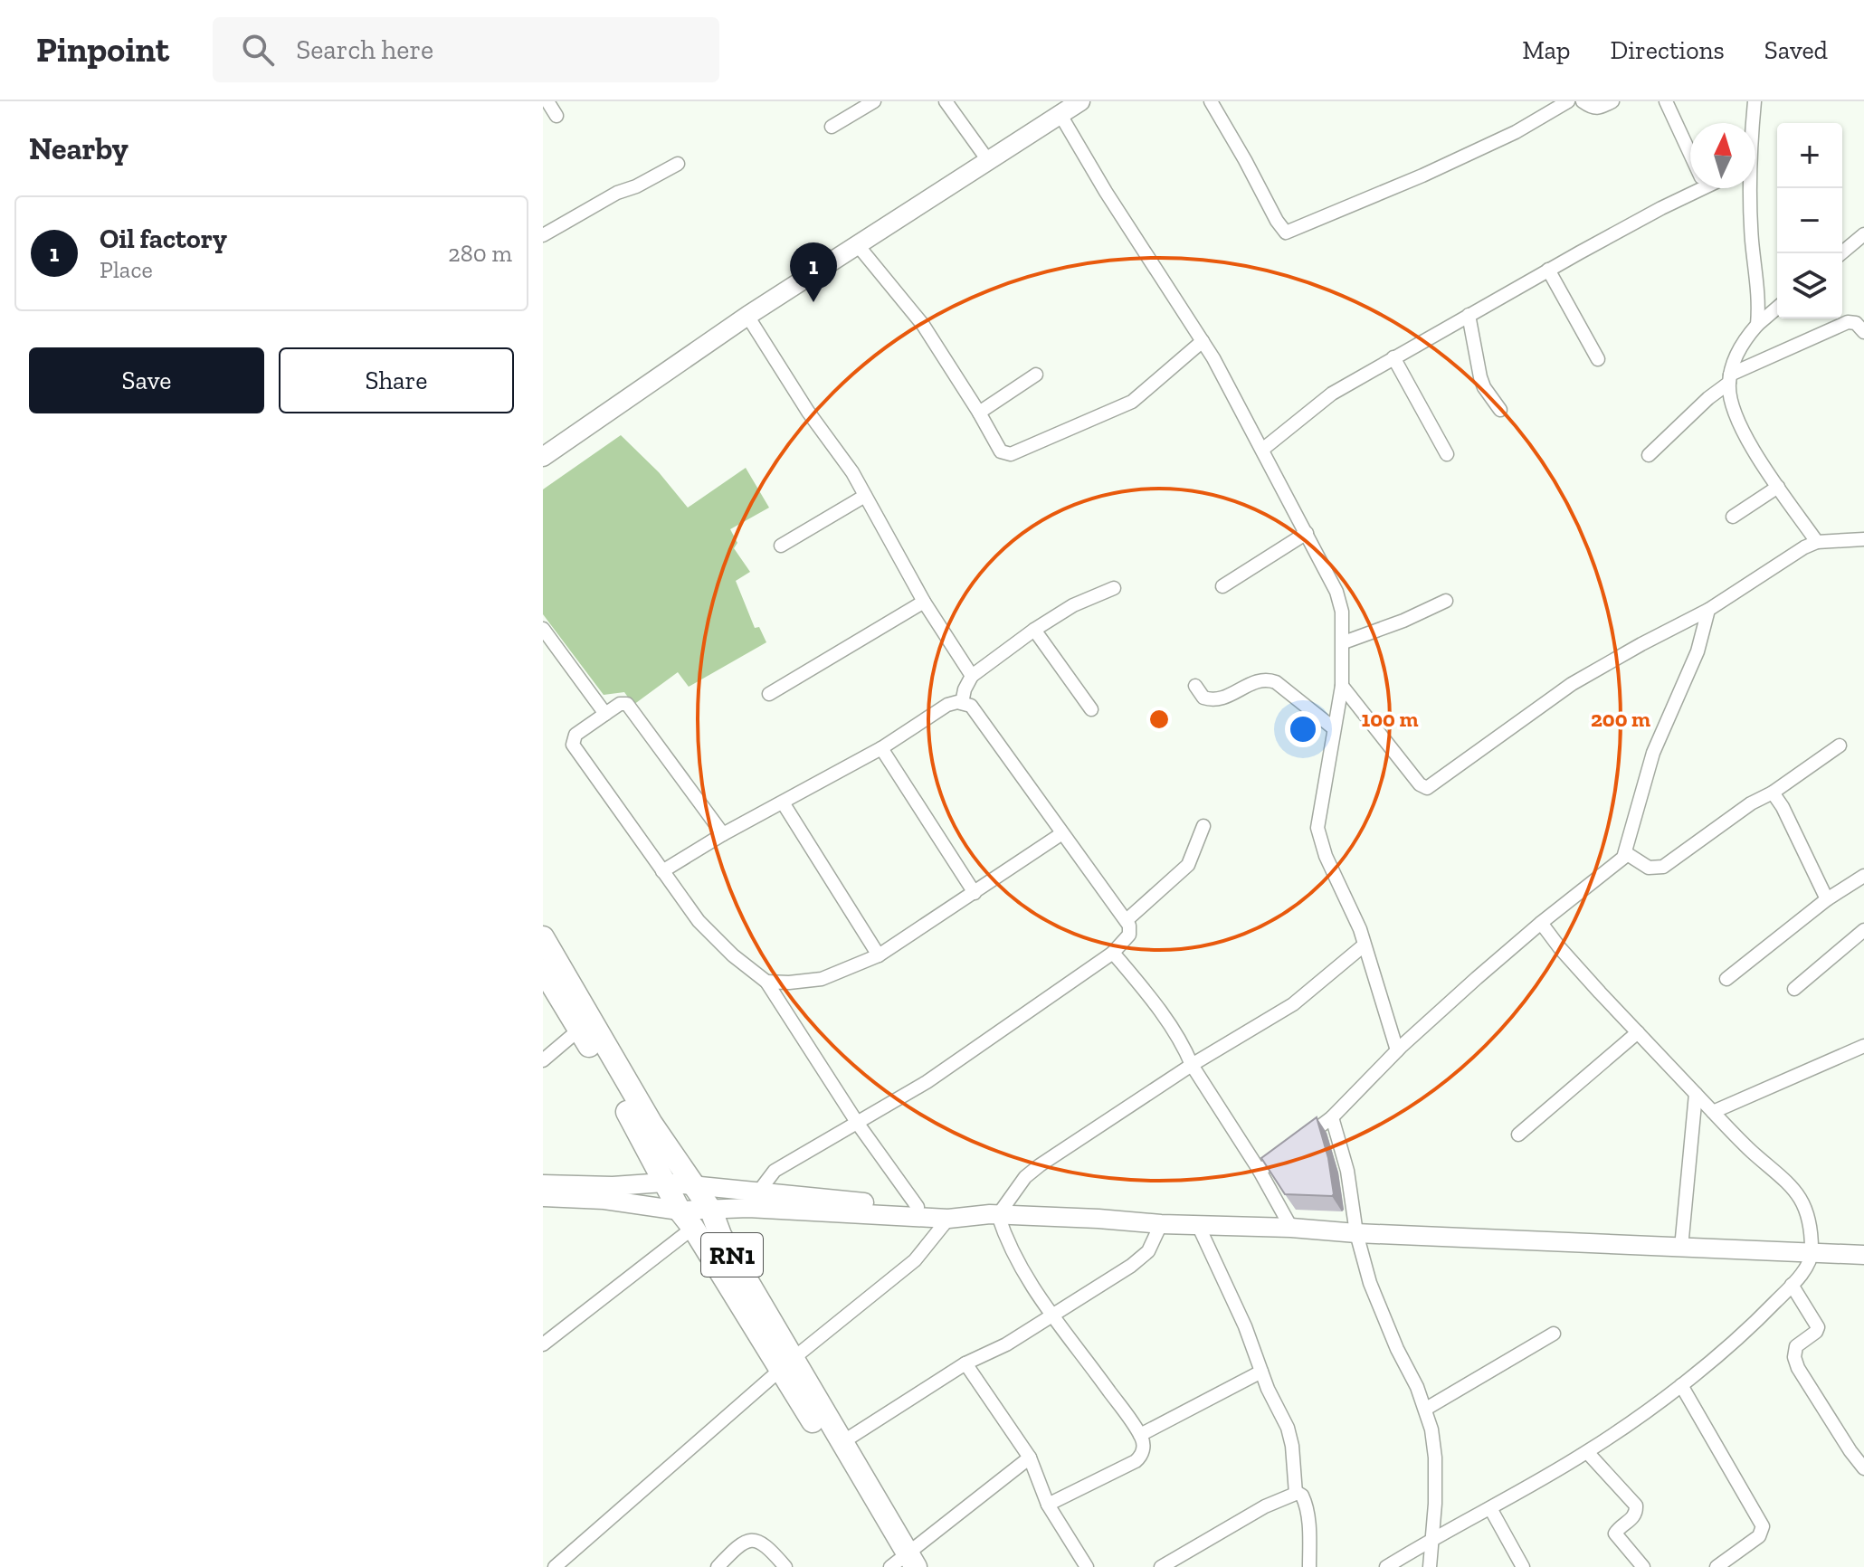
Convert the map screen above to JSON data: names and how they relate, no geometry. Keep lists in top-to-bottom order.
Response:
{
  "streets": {
    "main road": ["RN1"]
  },
  "north": "top",
  "page": {
    "header": "Pinpoint",
    "search": "Search here",
    "nav": ["Map", "Directions", "Saved"],
    "heading": "Nearby",
    "map_buttons": ["+", "−"],
    "list": [
      {
        "mark": "1",
        "name": "Oil factory",
        "note": "Place",
        "value": "280 m"
      }
    ],
    "pins": "1",
    "buttons": ["Save", "Share"]
  },
  "rings": ["100 m", "200 m"]
}
